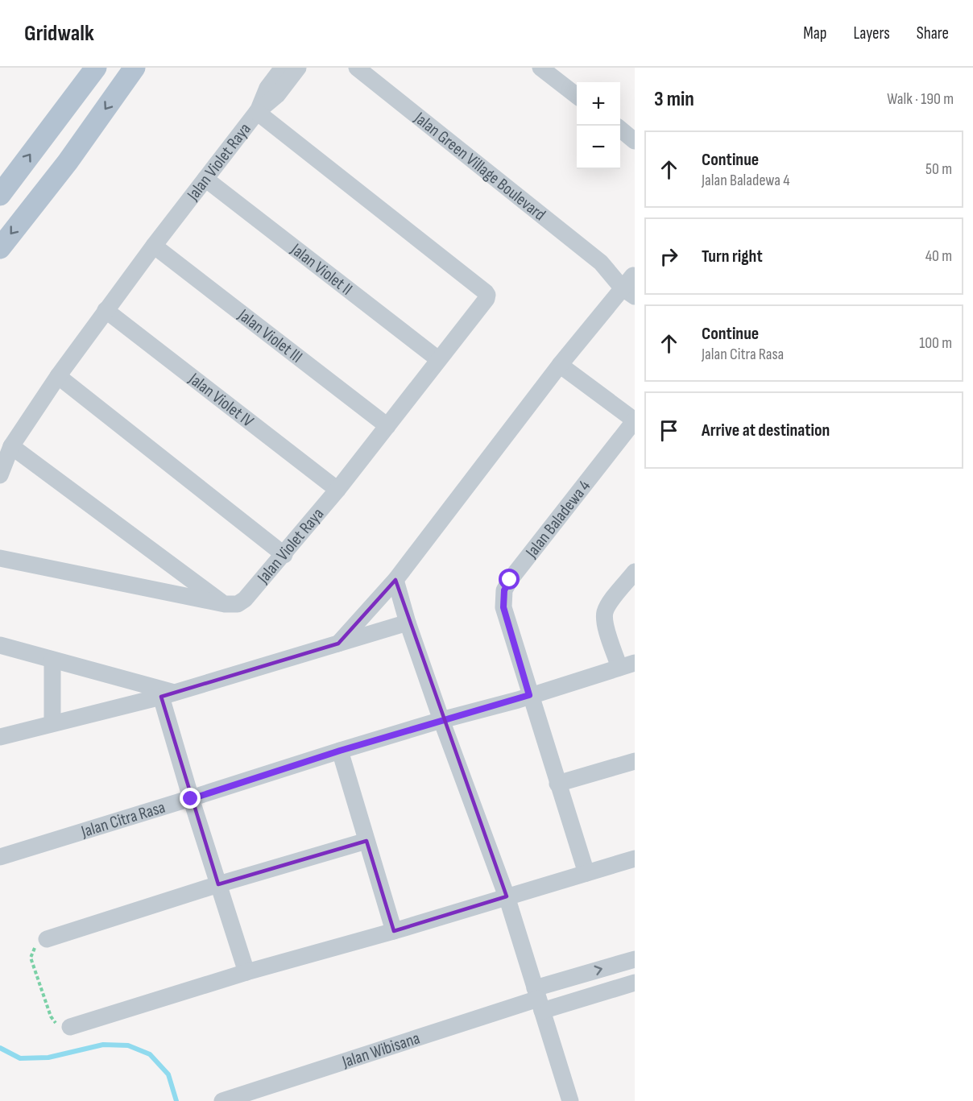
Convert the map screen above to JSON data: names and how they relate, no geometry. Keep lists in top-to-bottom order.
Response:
{
  "streets": {
    "street": [
      "Jalan Violet Raya",
      "Jalan Green Village Boulevard",
      "Jalan Violet II",
      "Jalan Violet III",
      "Jalan Violet IV",
      "Jalan Baladewa 4",
      "Jalan Citra Rasa",
      "Jalan Wibisana"
    ]
  },
  "crossings": [
    ["Jalan Violet Raya", "Jalan Violet II"],
    ["Jalan Violet Raya", "Jalan Violet III"],
    ["Jalan Violet Raya", "Jalan Violet IV"],
    ["Jalan Baladewa 4", "Jalan Citra Rasa"]
  ],
  "page": {
    "header": "Gridwalk",
    "nav": ["Map", "Layers", "Share"],
    "heading": ["3 min", "Walk · 190 m"],
    "map_buttons": ["+", "−"],
    "list": [
      ["Continue", "Jalan Baladewa 4", "50 m"],
      ["Turn right", "40 m"],
      ["Continue", "Jalan Citra Rasa", "100 m"],
      "Arrive at destination"
    ]
  }
}
